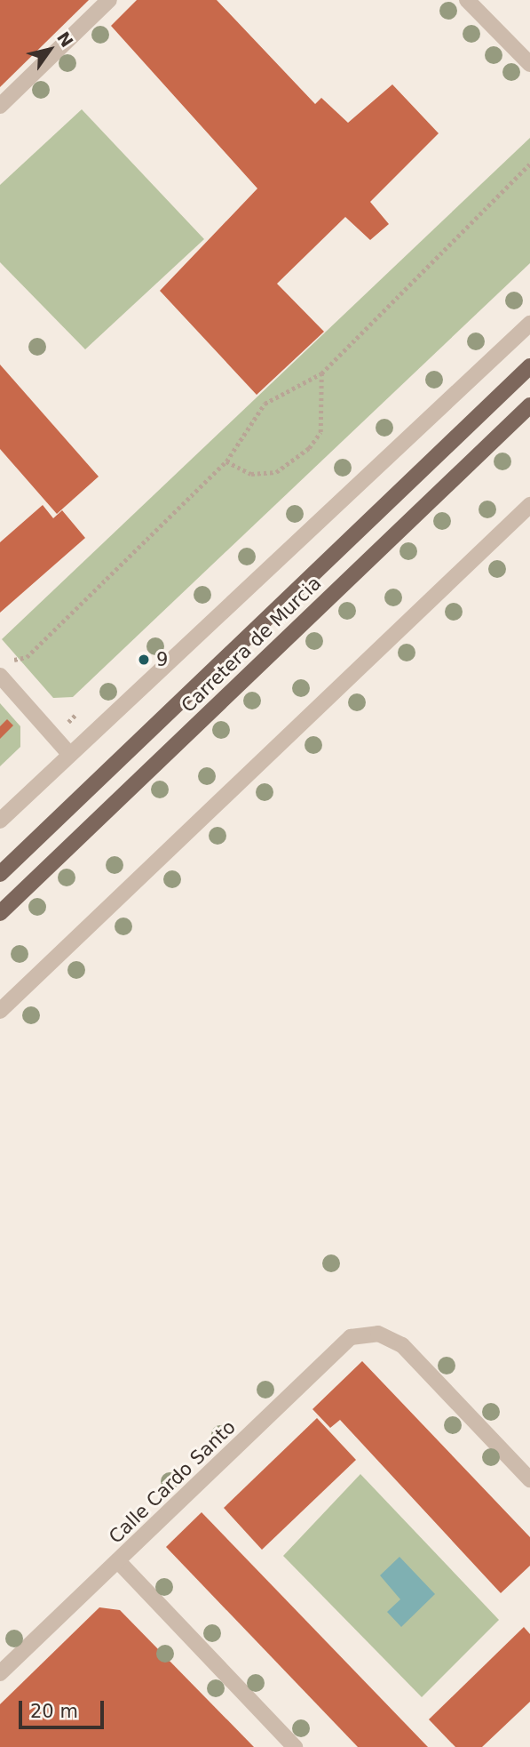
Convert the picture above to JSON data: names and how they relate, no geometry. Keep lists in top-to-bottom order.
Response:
{
  "streets": {
    "main road": ["Carretera de Murcia"],
    "street": ["Calle Cardo Santo"]
  },
  "places": ["9"],
  "scale_bar": "20 m",
  "north": "top right"
}
